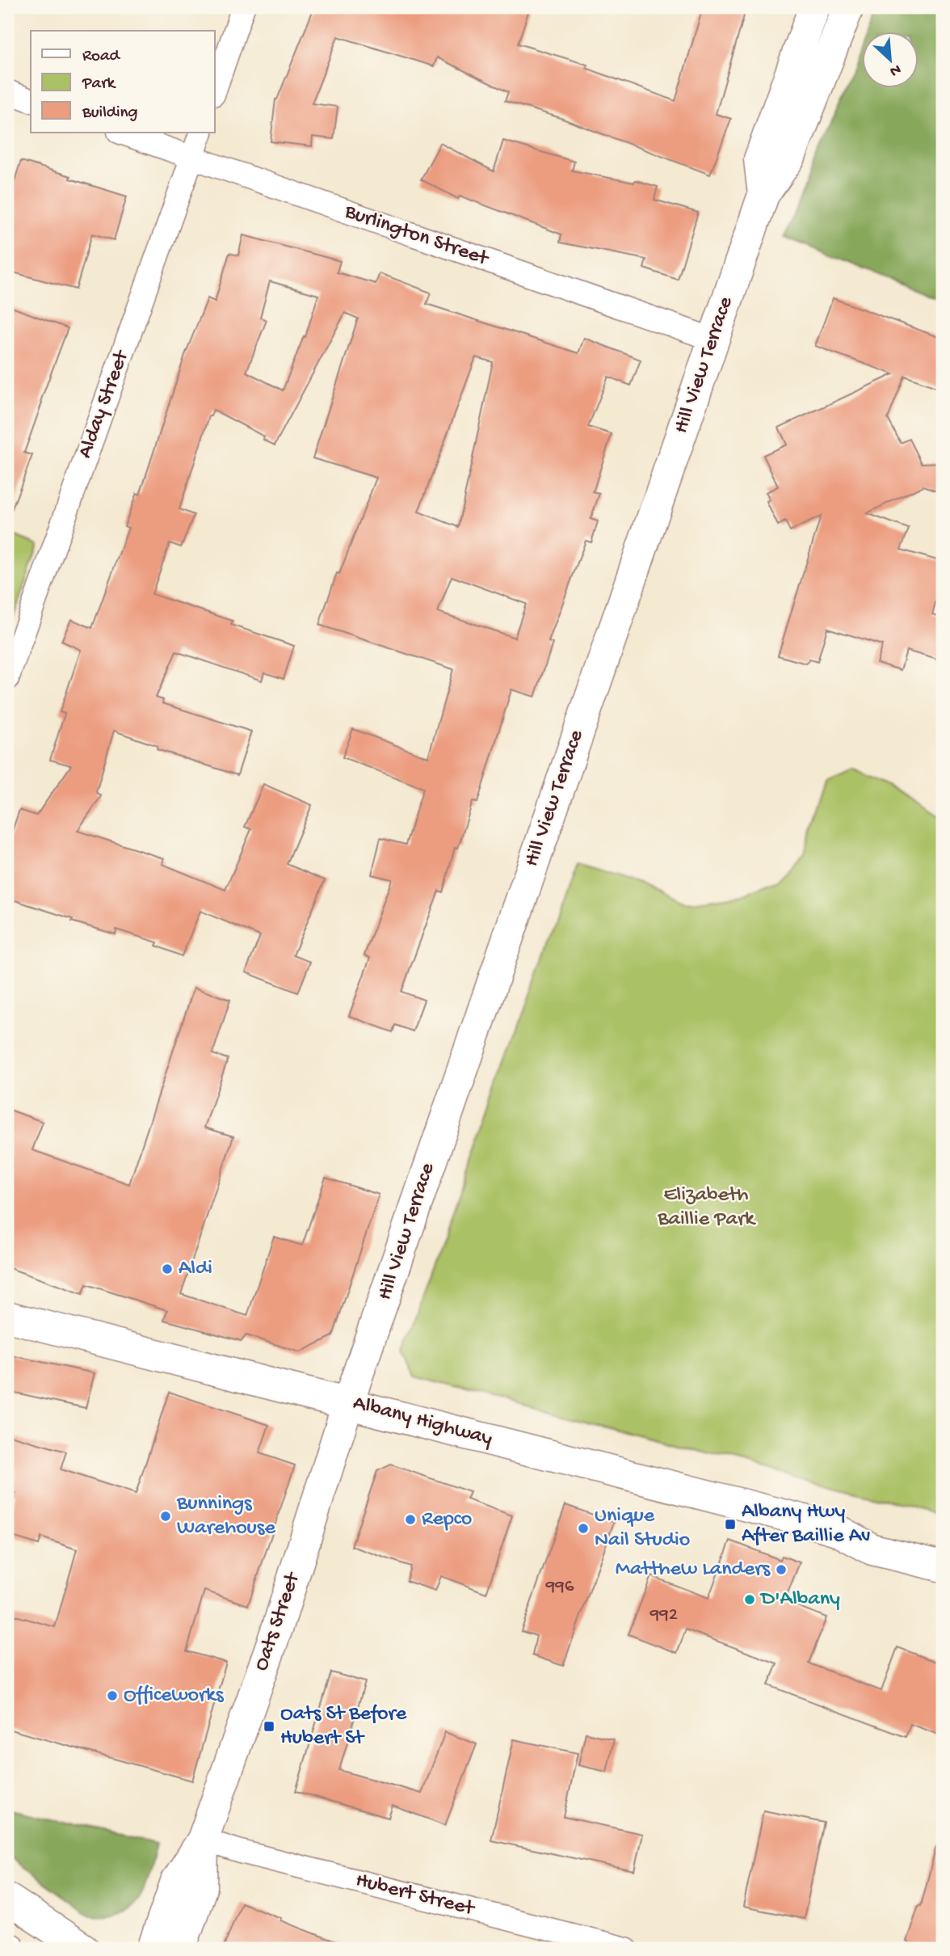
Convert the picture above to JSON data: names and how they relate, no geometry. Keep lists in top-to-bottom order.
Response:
{
  "streets": {
    "main road": ["Hill View Terrace", "Albany Highway", "Oats Street"],
    "street": ["Burlington Street", "Alday Street", "Hubert Street"]
  },
  "crossings": [
    ["Burlington Street", "Hill View Terrace"],
    ["Burlington Street", "Alday Street"],
    ["Hill View Terrace", "Albany Highway"],
    ["Hill View Terrace", "Oats Street"],
    ["Albany Highway", "Oats Street"],
    ["Oats Street", "Hubert Street"]
  ],
  "parks": ["Elizabeth Baillie Park"],
  "places": {
    "other": [
      "Aldi",
      "Bunnings Warehouse",
      "Repco",
      "Unique Nail Studio",
      "Matthew Landers",
      "D'Albany",
      "Officeworks"
    ],
    "transit": ["Albany Hwy After Baillie Av", "Oats St Before Hubert St"]
  },
  "house_numbers": ["996", "992"],
  "legend": ["Road", "Park", "Building"],
  "north": "bottom right"
}
